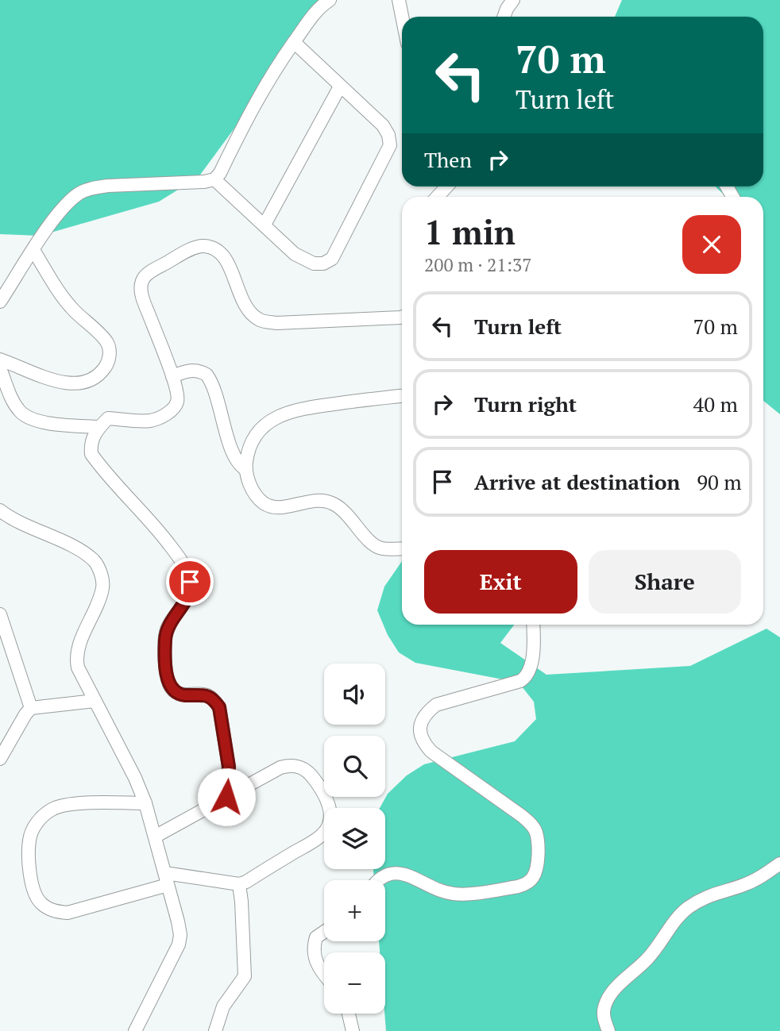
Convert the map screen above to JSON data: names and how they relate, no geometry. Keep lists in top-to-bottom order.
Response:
{
  "page": {
    "turn": ["70 m", "Turn left"],
    "then": "Then",
    "heading": ["1 min", "200 m · 21:37"],
    "list": [
      {
        "name": "Turn left",
        "value": "70 m"
      },
      {
        "name": "Turn right",
        "value": "40 m"
      },
      {
        "name": "Arrive at destination",
        "value": "90 m"
      }
    ],
    "buttons": ["Exit", "Share"],
    "map_buttons": ["+", "−"]
  }
}
